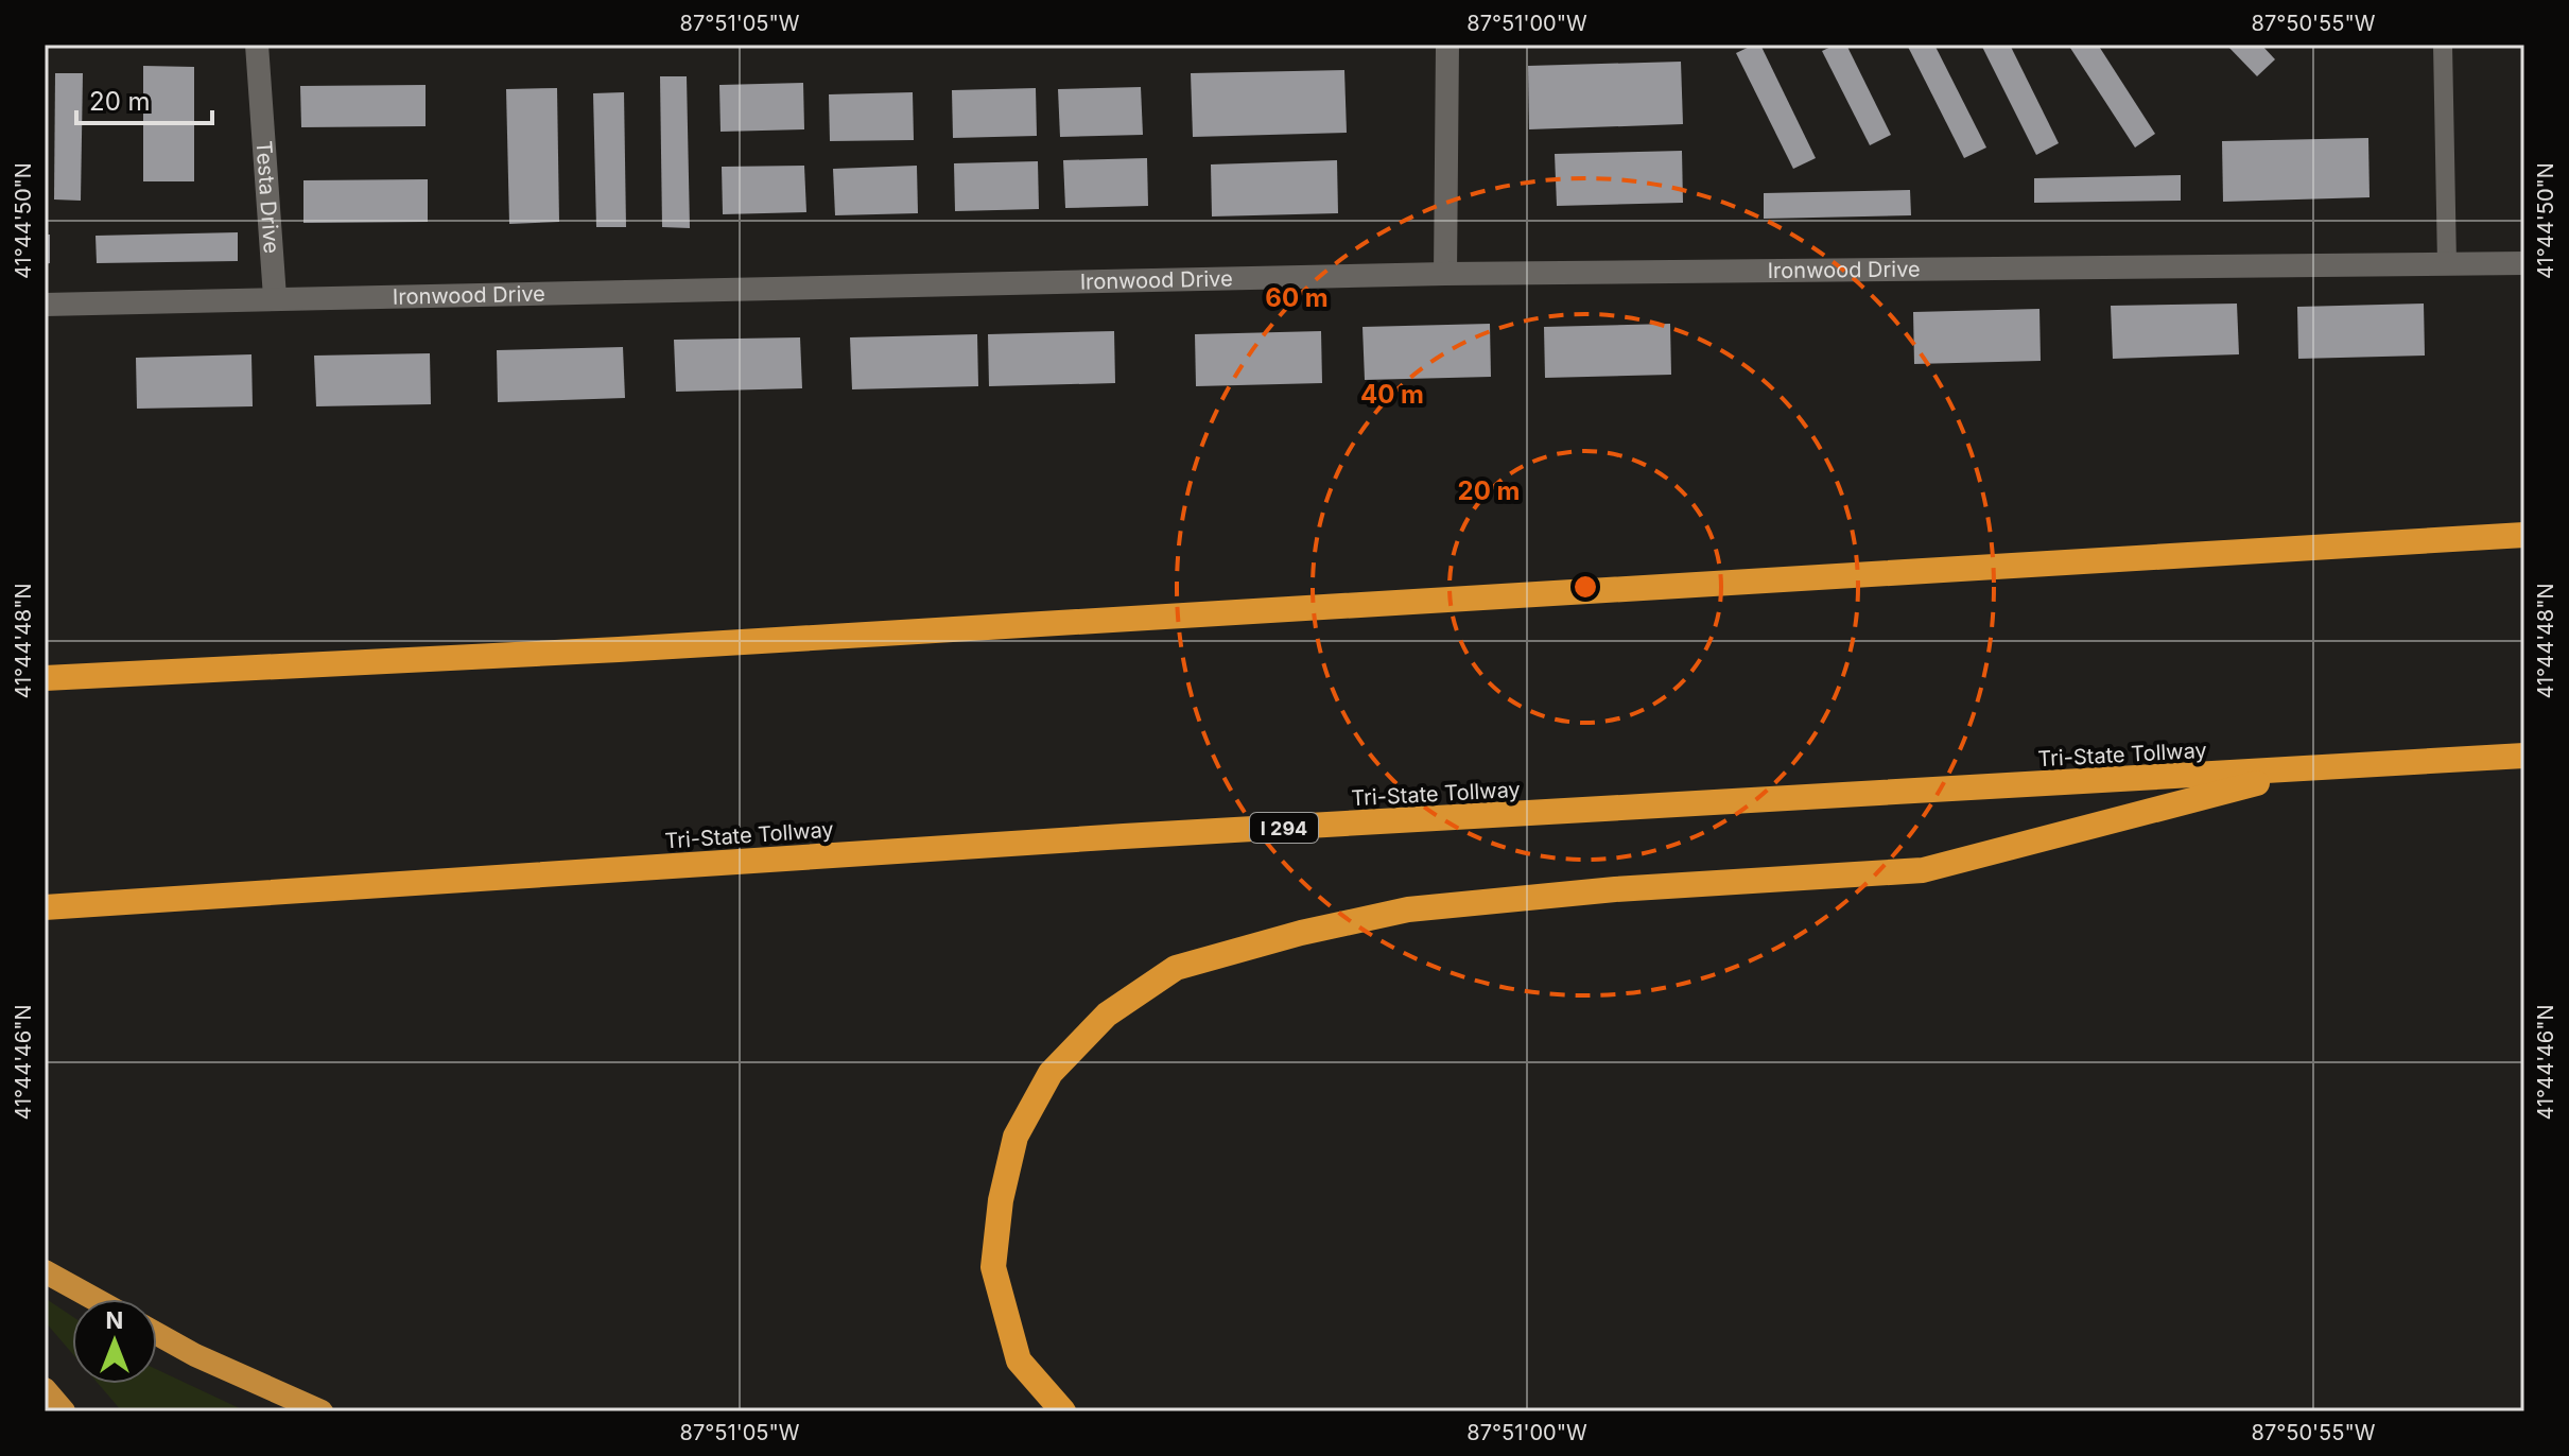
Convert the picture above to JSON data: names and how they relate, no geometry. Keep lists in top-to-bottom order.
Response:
{
  "streets": {
    "highway": ["Tri-State Tollway", "I 294"],
    "street": ["Testa Drive", "Ironwood Drive"]
  },
  "crossings": [
    ["Testa Drive", "Ironwood Drive"]
  ],
  "scale_bar": "20 m",
  "north": "top",
  "coordinates": [
    "87°51'05\"W",
    "87°51'00\"W",
    "87°50'55\"W",
    "41°44'50\"N",
    "41°44'48\"N",
    "41°44'46\"N"
  ],
  "rings": ["60 m", "40 m", "20 m"]
}
